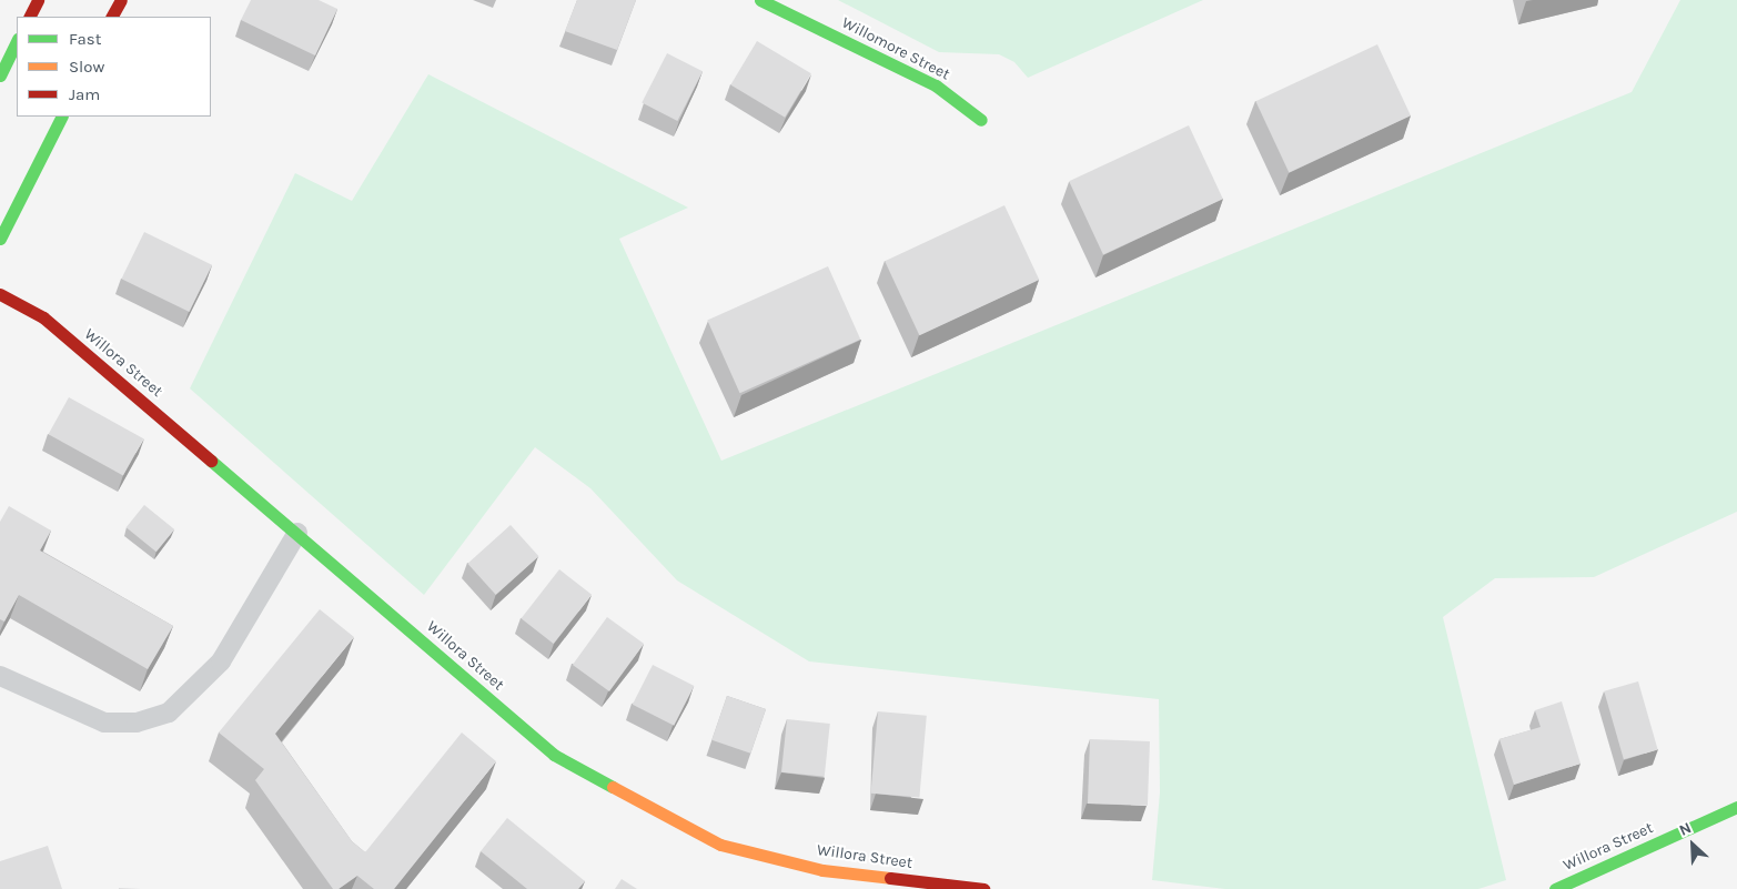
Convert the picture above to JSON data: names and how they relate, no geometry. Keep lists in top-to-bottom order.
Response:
{
  "streets": {
    "street": ["Willomore Street", "Willora Street"]
  },
  "legend": ["Fast", "Slow", "Jam"],
  "north": "top left"
}
